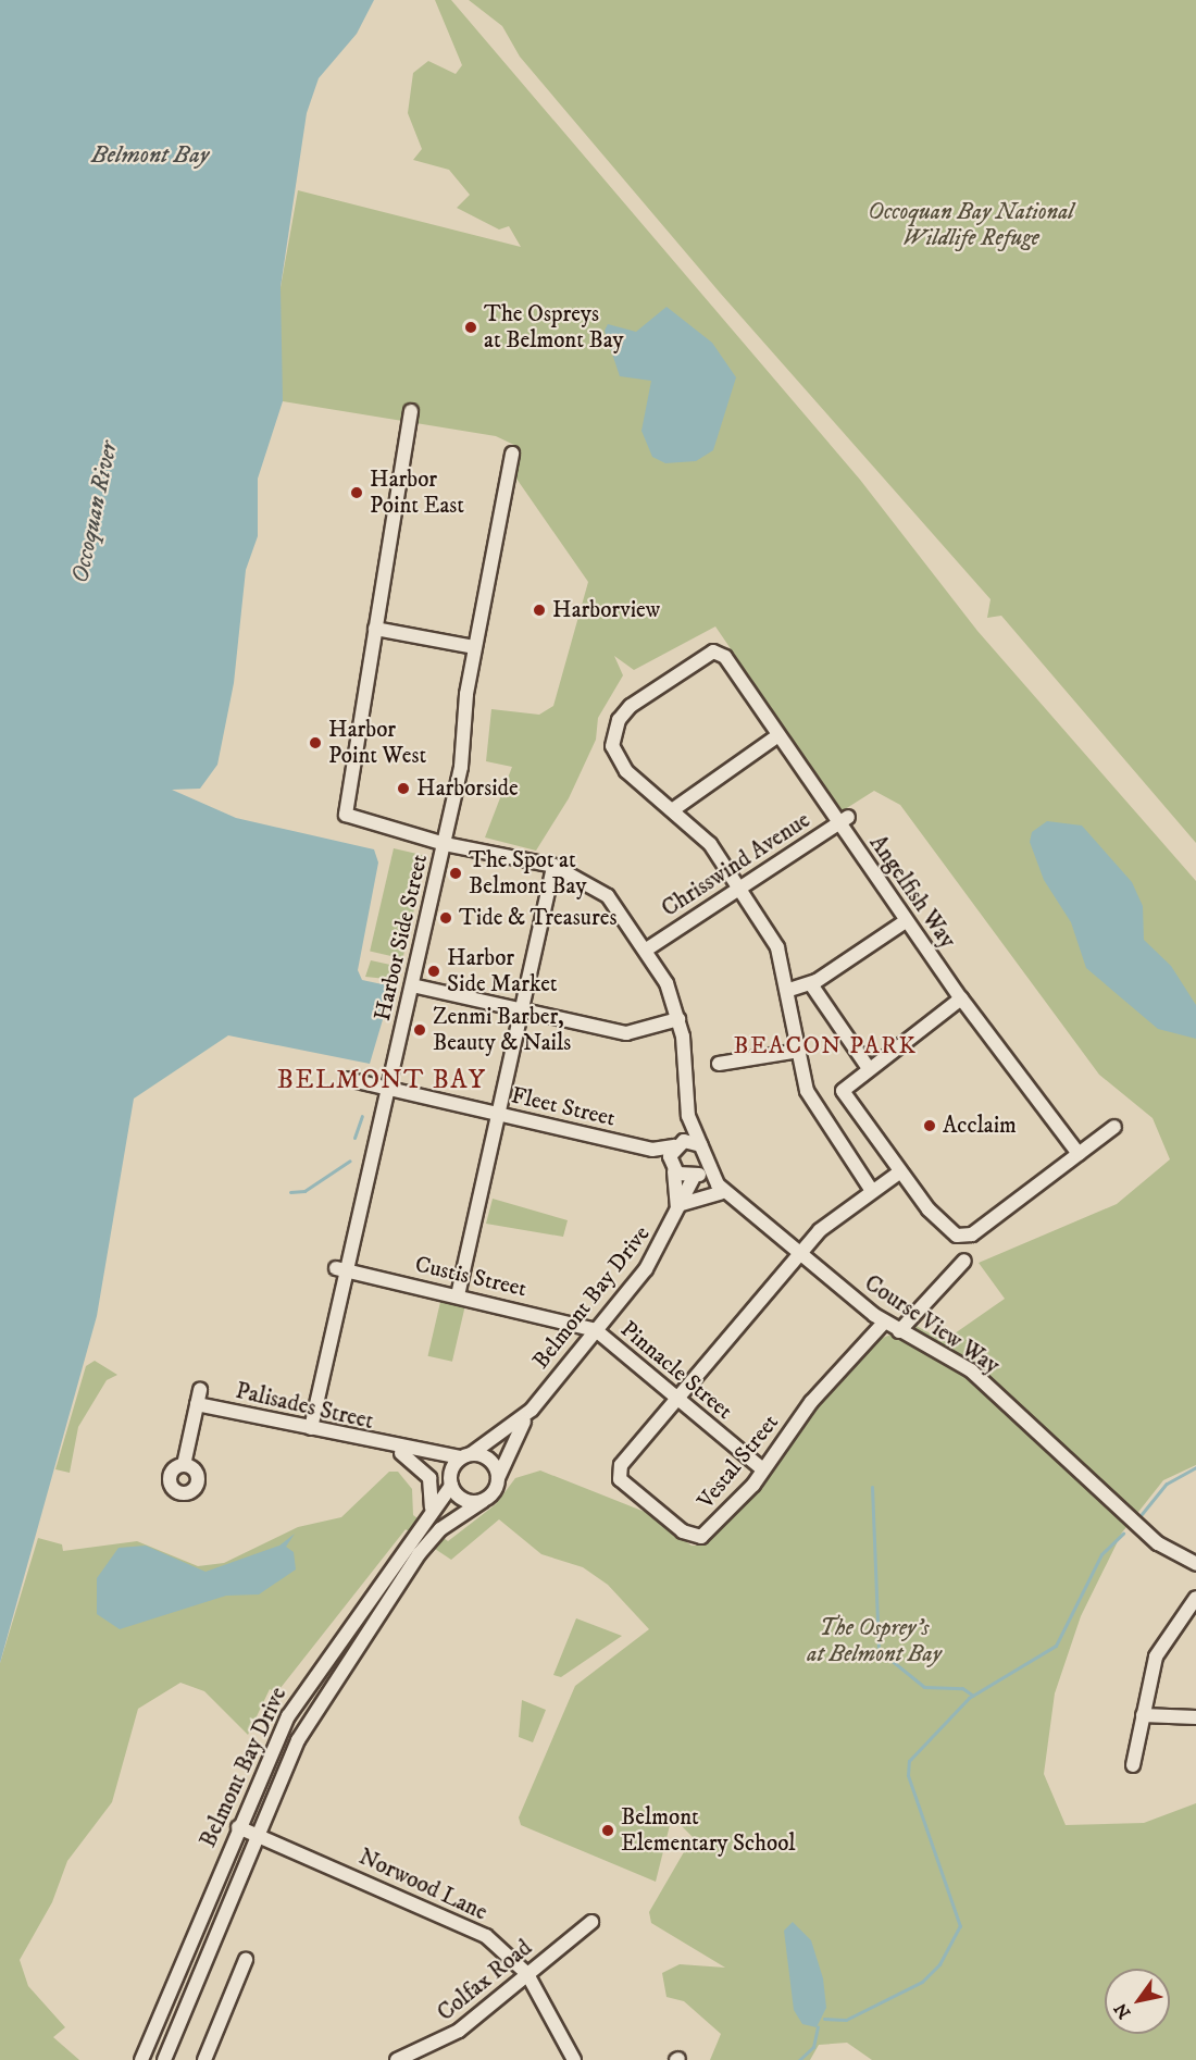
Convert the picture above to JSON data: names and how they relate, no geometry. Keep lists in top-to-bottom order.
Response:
{
  "streets": {
    "street": [
      "Chrisswind Avenue",
      "Angelfish Way",
      "Harbor Side Street",
      "Fleet Street",
      "Custis Street",
      "Belmont Bay Drive",
      "Course View Way",
      "Pinnacle Street",
      "Palisades Street",
      "Vestal Street",
      "Norwood Lane",
      "Colfax Road"
    ]
  },
  "crossings": [
    ["Chrisswind Avenue", "Angelfish Way"],
    ["Chrisswind Avenue", "Belmont Bay Drive"],
    ["Harbor Side Street", "Fleet Street"],
    ["Harbor Side Street", "Custis Street"],
    ["Harbor Side Street", "Belmont Bay Drive"],
    ["Harbor Side Street", "Palisades Street"],
    ["Fleet Street", "Belmont Bay Drive"],
    ["Custis Street", "Belmont Bay Drive"],
    ["Custis Street", "Pinnacle Street"],
    ["Belmont Bay Drive", "Course View Way"],
    ["Belmont Bay Drive", "Pinnacle Street"],
    ["Belmont Bay Drive", "Palisades Street"],
    ["Belmont Bay Drive", "Norwood Lane"],
    ["Course View Way", "Vestal Street"],
    ["Pinnacle Street", "Vestal Street"],
    ["Norwood Lane", "Colfax Road"]
  ],
  "districts": ["BEACON PARK", "BELMONT BAY"],
  "water": ["Belmont Bay", "Occoquan River"],
  "parks": ["Occoquan Bay National Wildlife Refuge", "The Osprey's at Belmont Bay"],
  "places": [
    "The Ospreys at Belmont Bay",
    "Harbor Point East",
    "Harborview",
    "Harbor Point West",
    "Harborside",
    "The Spot at Belmont Bay",
    "Tide & Treasures",
    "Harbor Side Market",
    "Zenmi Barber, Beauty & Nails",
    "Acclaim",
    "Belmont Elementary School"
  ],
  "north": "bottom left"
}
